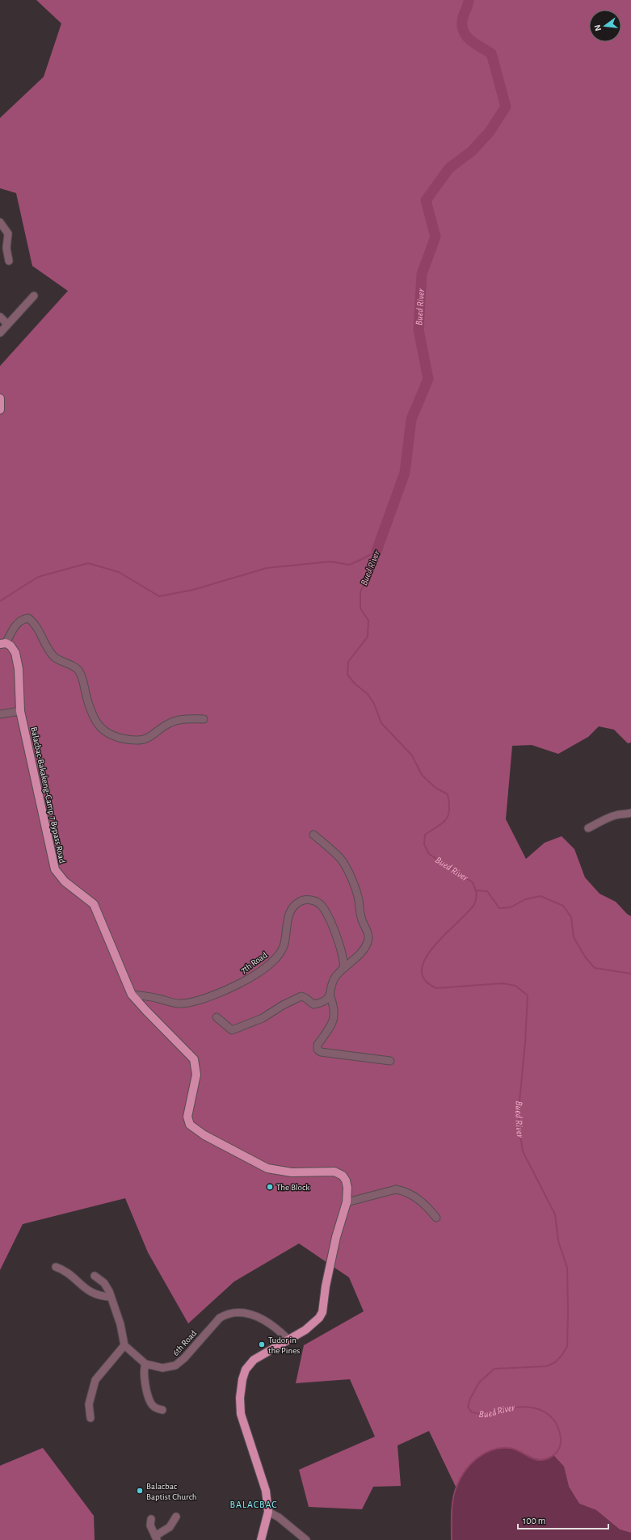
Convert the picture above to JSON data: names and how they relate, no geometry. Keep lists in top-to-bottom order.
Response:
{
  "streets": {
    "main road": ["Balacbac-Bakakeng-Camp 7 Bypass Road"],
    "street": ["7th Road", "6th Road"]
  },
  "crossings": [
    ["Balacbac-Bakakeng-Camp 7 Bypass Road", "7th Road"],
    ["Balacbac-Bakakeng-Camp 7 Bypass Road", "6th Road"]
  ],
  "districts": ["BALACBAC"],
  "water": ["Bued River"],
  "places": ["The Block", "Tudor in the Pines", "Balacbac Baptist Church"],
  "scale_bar": "100 m",
  "north": "left"
}
